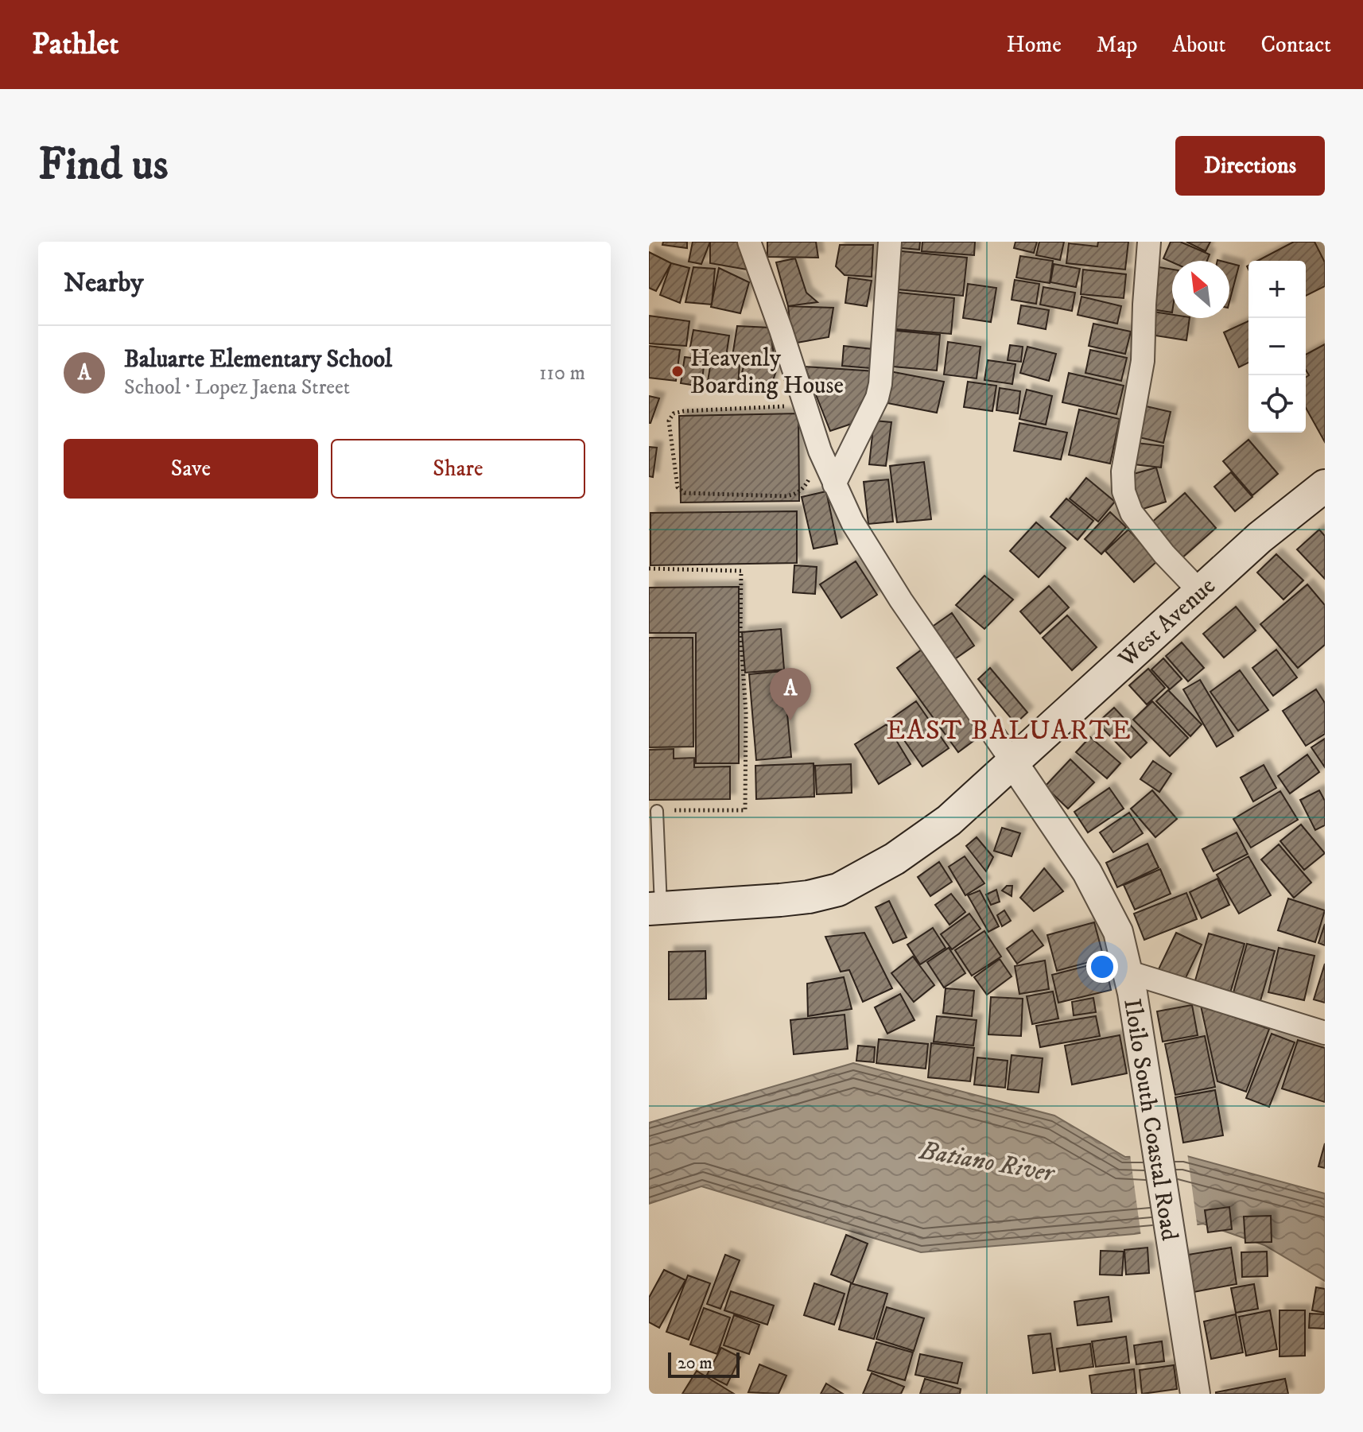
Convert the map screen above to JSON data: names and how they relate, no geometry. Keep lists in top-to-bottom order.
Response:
{
  "streets": {
    "main road": ["West Avenue"],
    "street": ["Iloilo South Coastal Road"]
  },
  "crossings": [
    ["West Avenue", "Iloilo South Coastal Road"]
  ],
  "districts": ["EAST BALUARTE"],
  "water": ["Batiano River"],
  "places": ["Heavenly Boarding House"],
  "scale_bar": "20 m",
  "north": "top left",
  "page": {
    "header": "Pathlet",
    "nav": [
      "Home",
      "Map",
      "About",
      "Contact"
    ],
    "buttons": [
      "Directions",
      ["Save", "Share"]
    ],
    "title": "Find us",
    "heading": "Nearby",
    "map_buttons": ["+", "−"],
    "list": [
      {
        "mark": "A",
        "name": "Baluarte Elementary School",
        "note": "School · Lopez Jaena Street",
        "value": "110 m"
      }
    ],
    "pins": "A",
    "scale": "20 m"
  }
}
